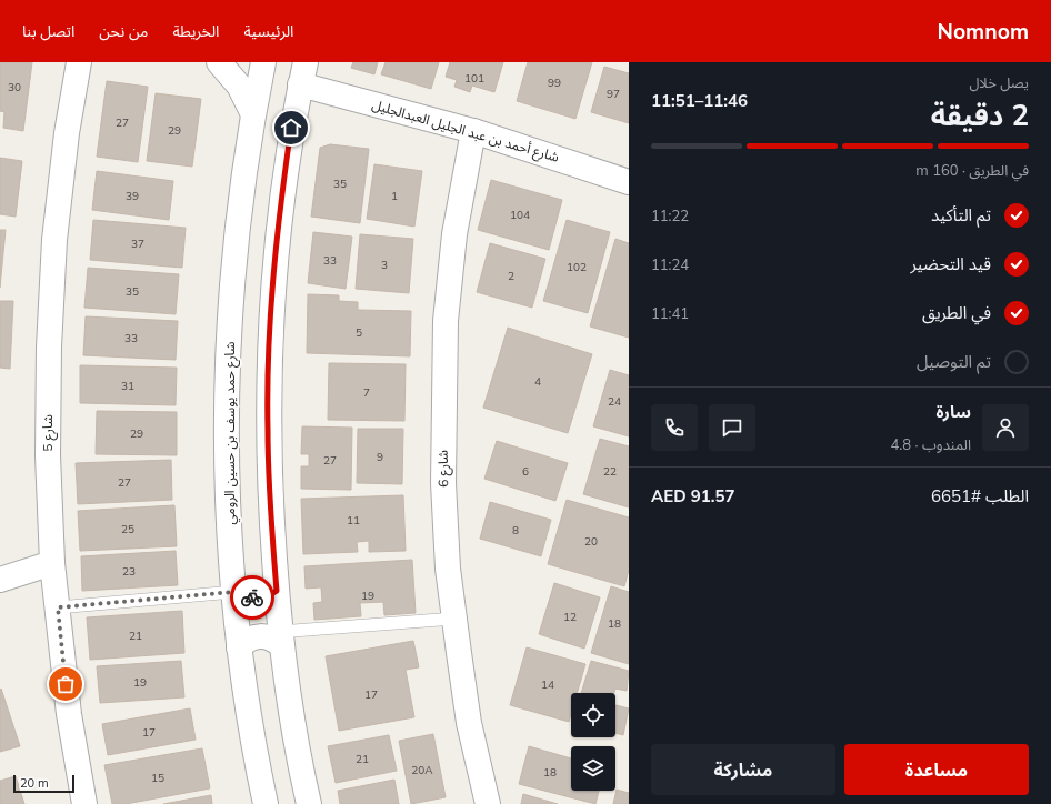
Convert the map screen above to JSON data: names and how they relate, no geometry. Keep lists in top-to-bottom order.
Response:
{
  "streets": {
    "street": [
      "شارع أحمد بن عبد الجليل العبدالجليل",
      "شارع 5",
      "شارع حمد يوسف بن حسين الرومي",
      "شارع 6"
    ]
  },
  "crossings": [
    ["شارع أحمد بن عبد الجليل العبدالجليل", "شارع 6"]
  ],
  "house_numbers": [
    "101",
    "99",
    "30",
    "97",
    "27",
    "29",
    "35",
    "39",
    "1",
    "104",
    "37",
    "33",
    "3",
    "102",
    "2",
    "35",
    "5",
    "33",
    "4",
    "31",
    "7",
    "24",
    "29",
    "9",
    "27",
    "6",
    "22",
    "27",
    "11",
    "25",
    "8",
    "20",
    "23",
    "19",
    "12",
    "18",
    "21",
    "19",
    "14",
    "17",
    "17",
    "21",
    "20A",
    "18",
    "15"
  ],
  "scale_bar": "20 m",
  "page": {
    "header": "Nomnom",
    "nav": [
      "الرئيسية",
      "الخريطة",
      "من نحن",
      "اتصل بنا"
    ],
    "heading": ["2 دقيقة", "يصل خلال", "11:46–11:51"],
    "panel": [
      "سارة",
      "المندوب · 4.8",
      "الطلب #6651",
      "AED 91.57"
    ],
    "bar": "في الطريق · 160 m",
    "list": [
      ["تم التأكيد", "11:22"],
      ["قيد التحضير", "11:24"],
      ["في الطريق", "11:41"],
      "تم التوصيل"
    ],
    "buttons": ["مساعدة", "مشاركة"],
    "scale": "20 m"
  }
}
